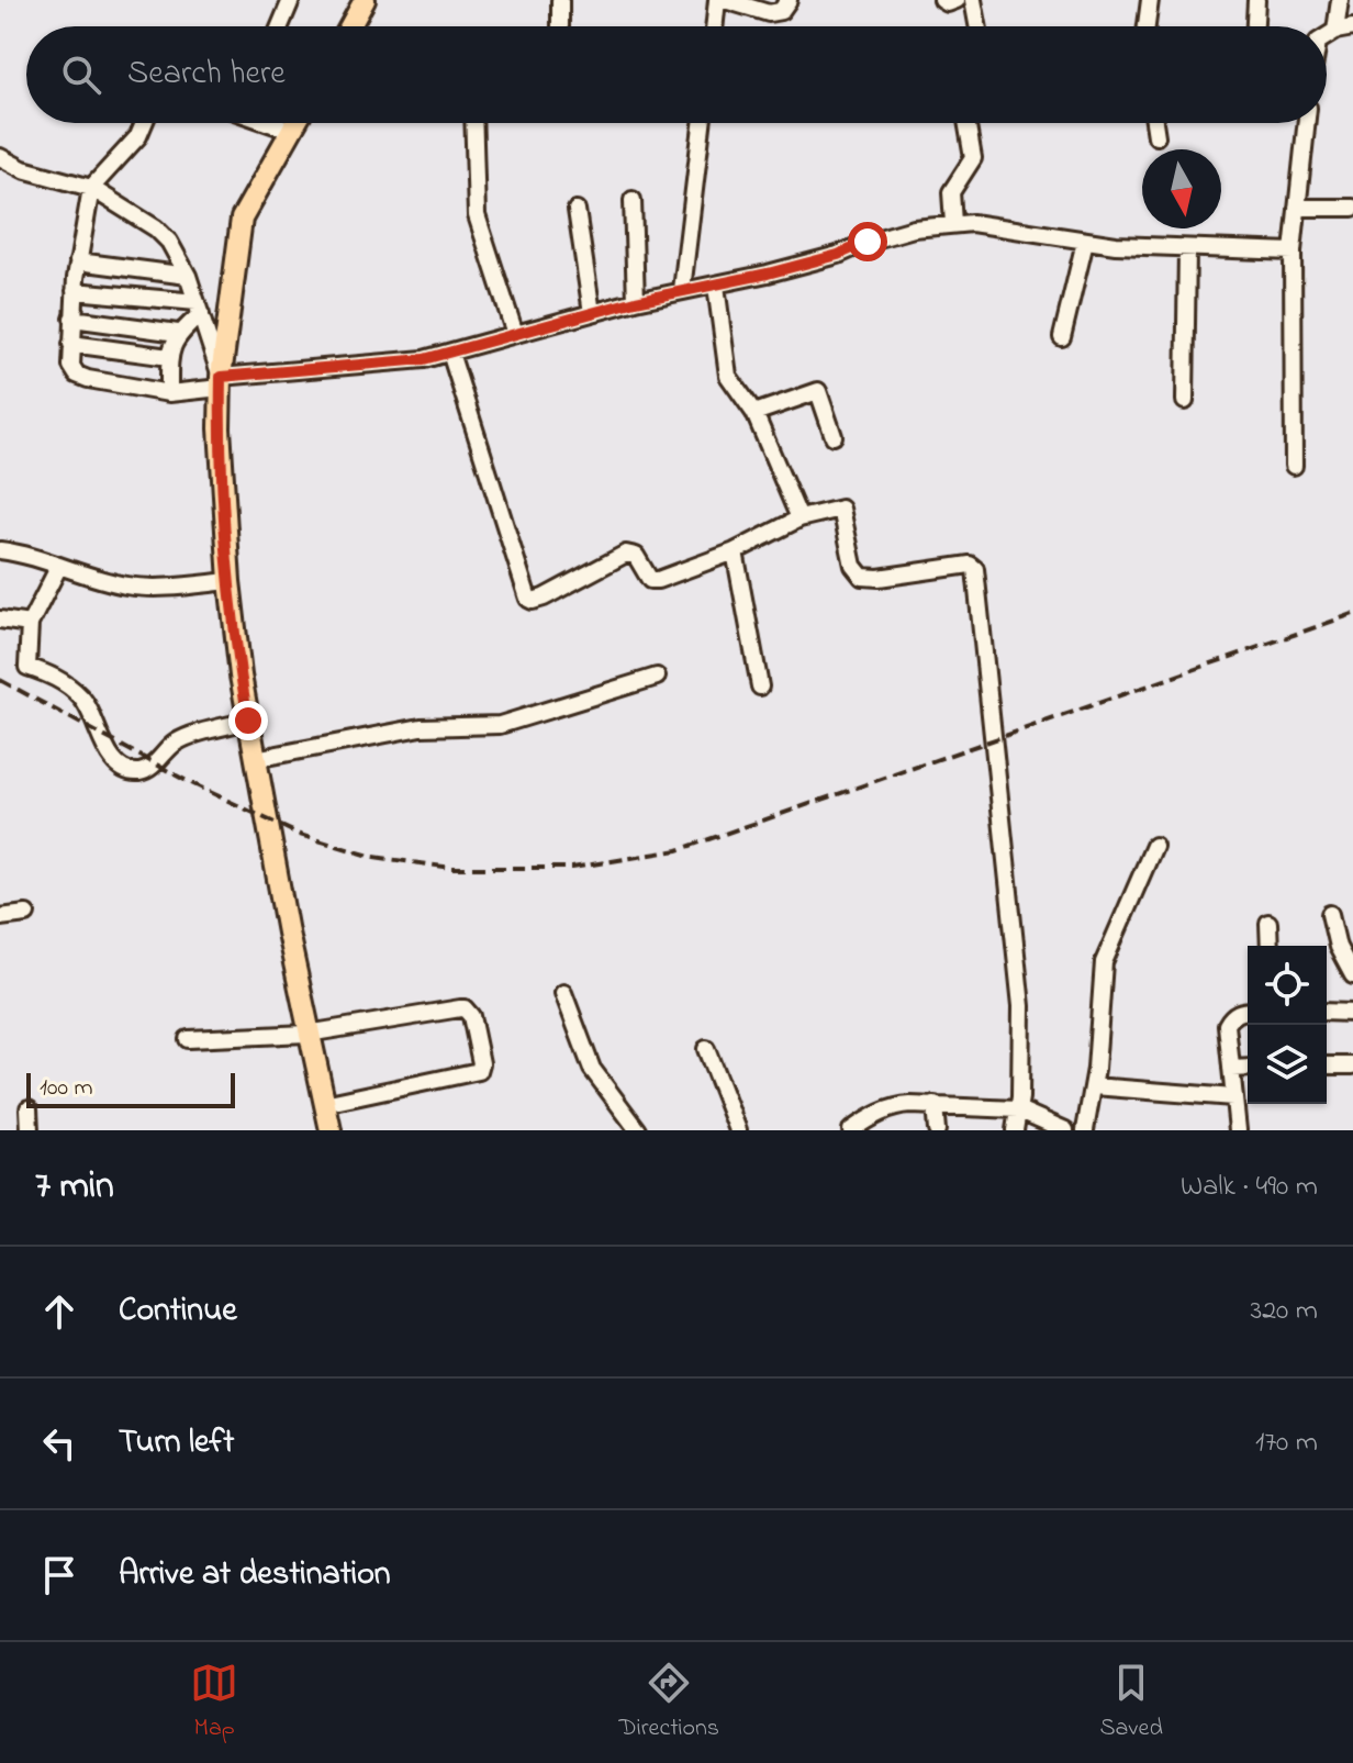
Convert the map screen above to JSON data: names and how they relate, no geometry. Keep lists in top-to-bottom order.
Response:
{
  "scale_bar": "100 m",
  "north": "bottom",
  "page": {
    "search": "Search here",
    "scale": "100 m",
    "heading": ["7 min", "Walk · 490 m"],
    "list": [
      ["Continue", "320 m"],
      ["Turn left", "170 m"],
      "Arrive at destination"
    ],
    "nav": ["Map", "Directions", "Saved"]
  }
}
